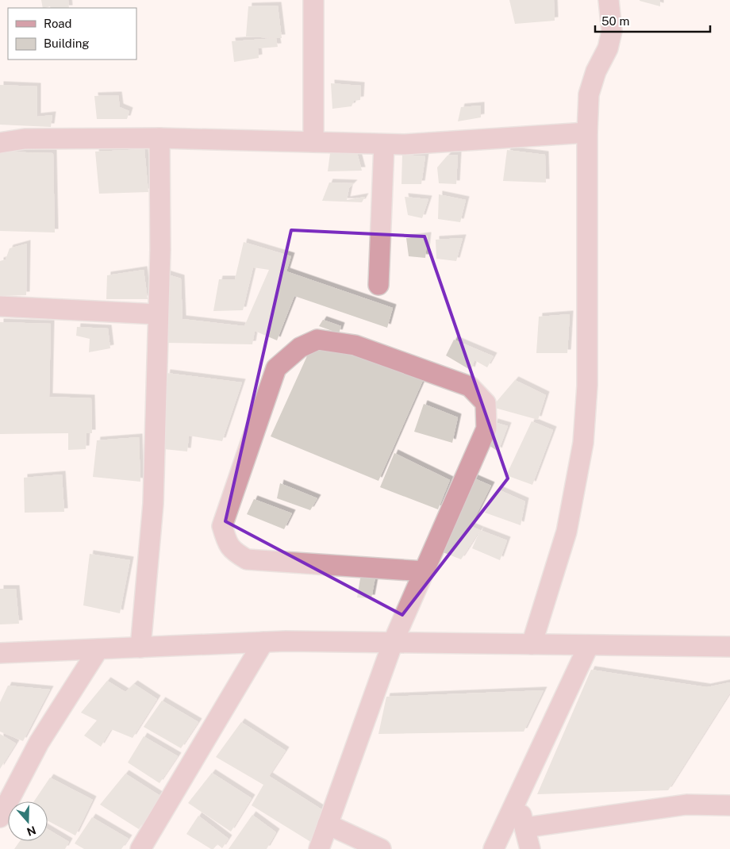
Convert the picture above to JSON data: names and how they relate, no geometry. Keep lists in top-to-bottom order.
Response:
{
  "legend": ["Road", "Building"],
  "scale_bar": "50 m",
  "north": "bottom"
}
